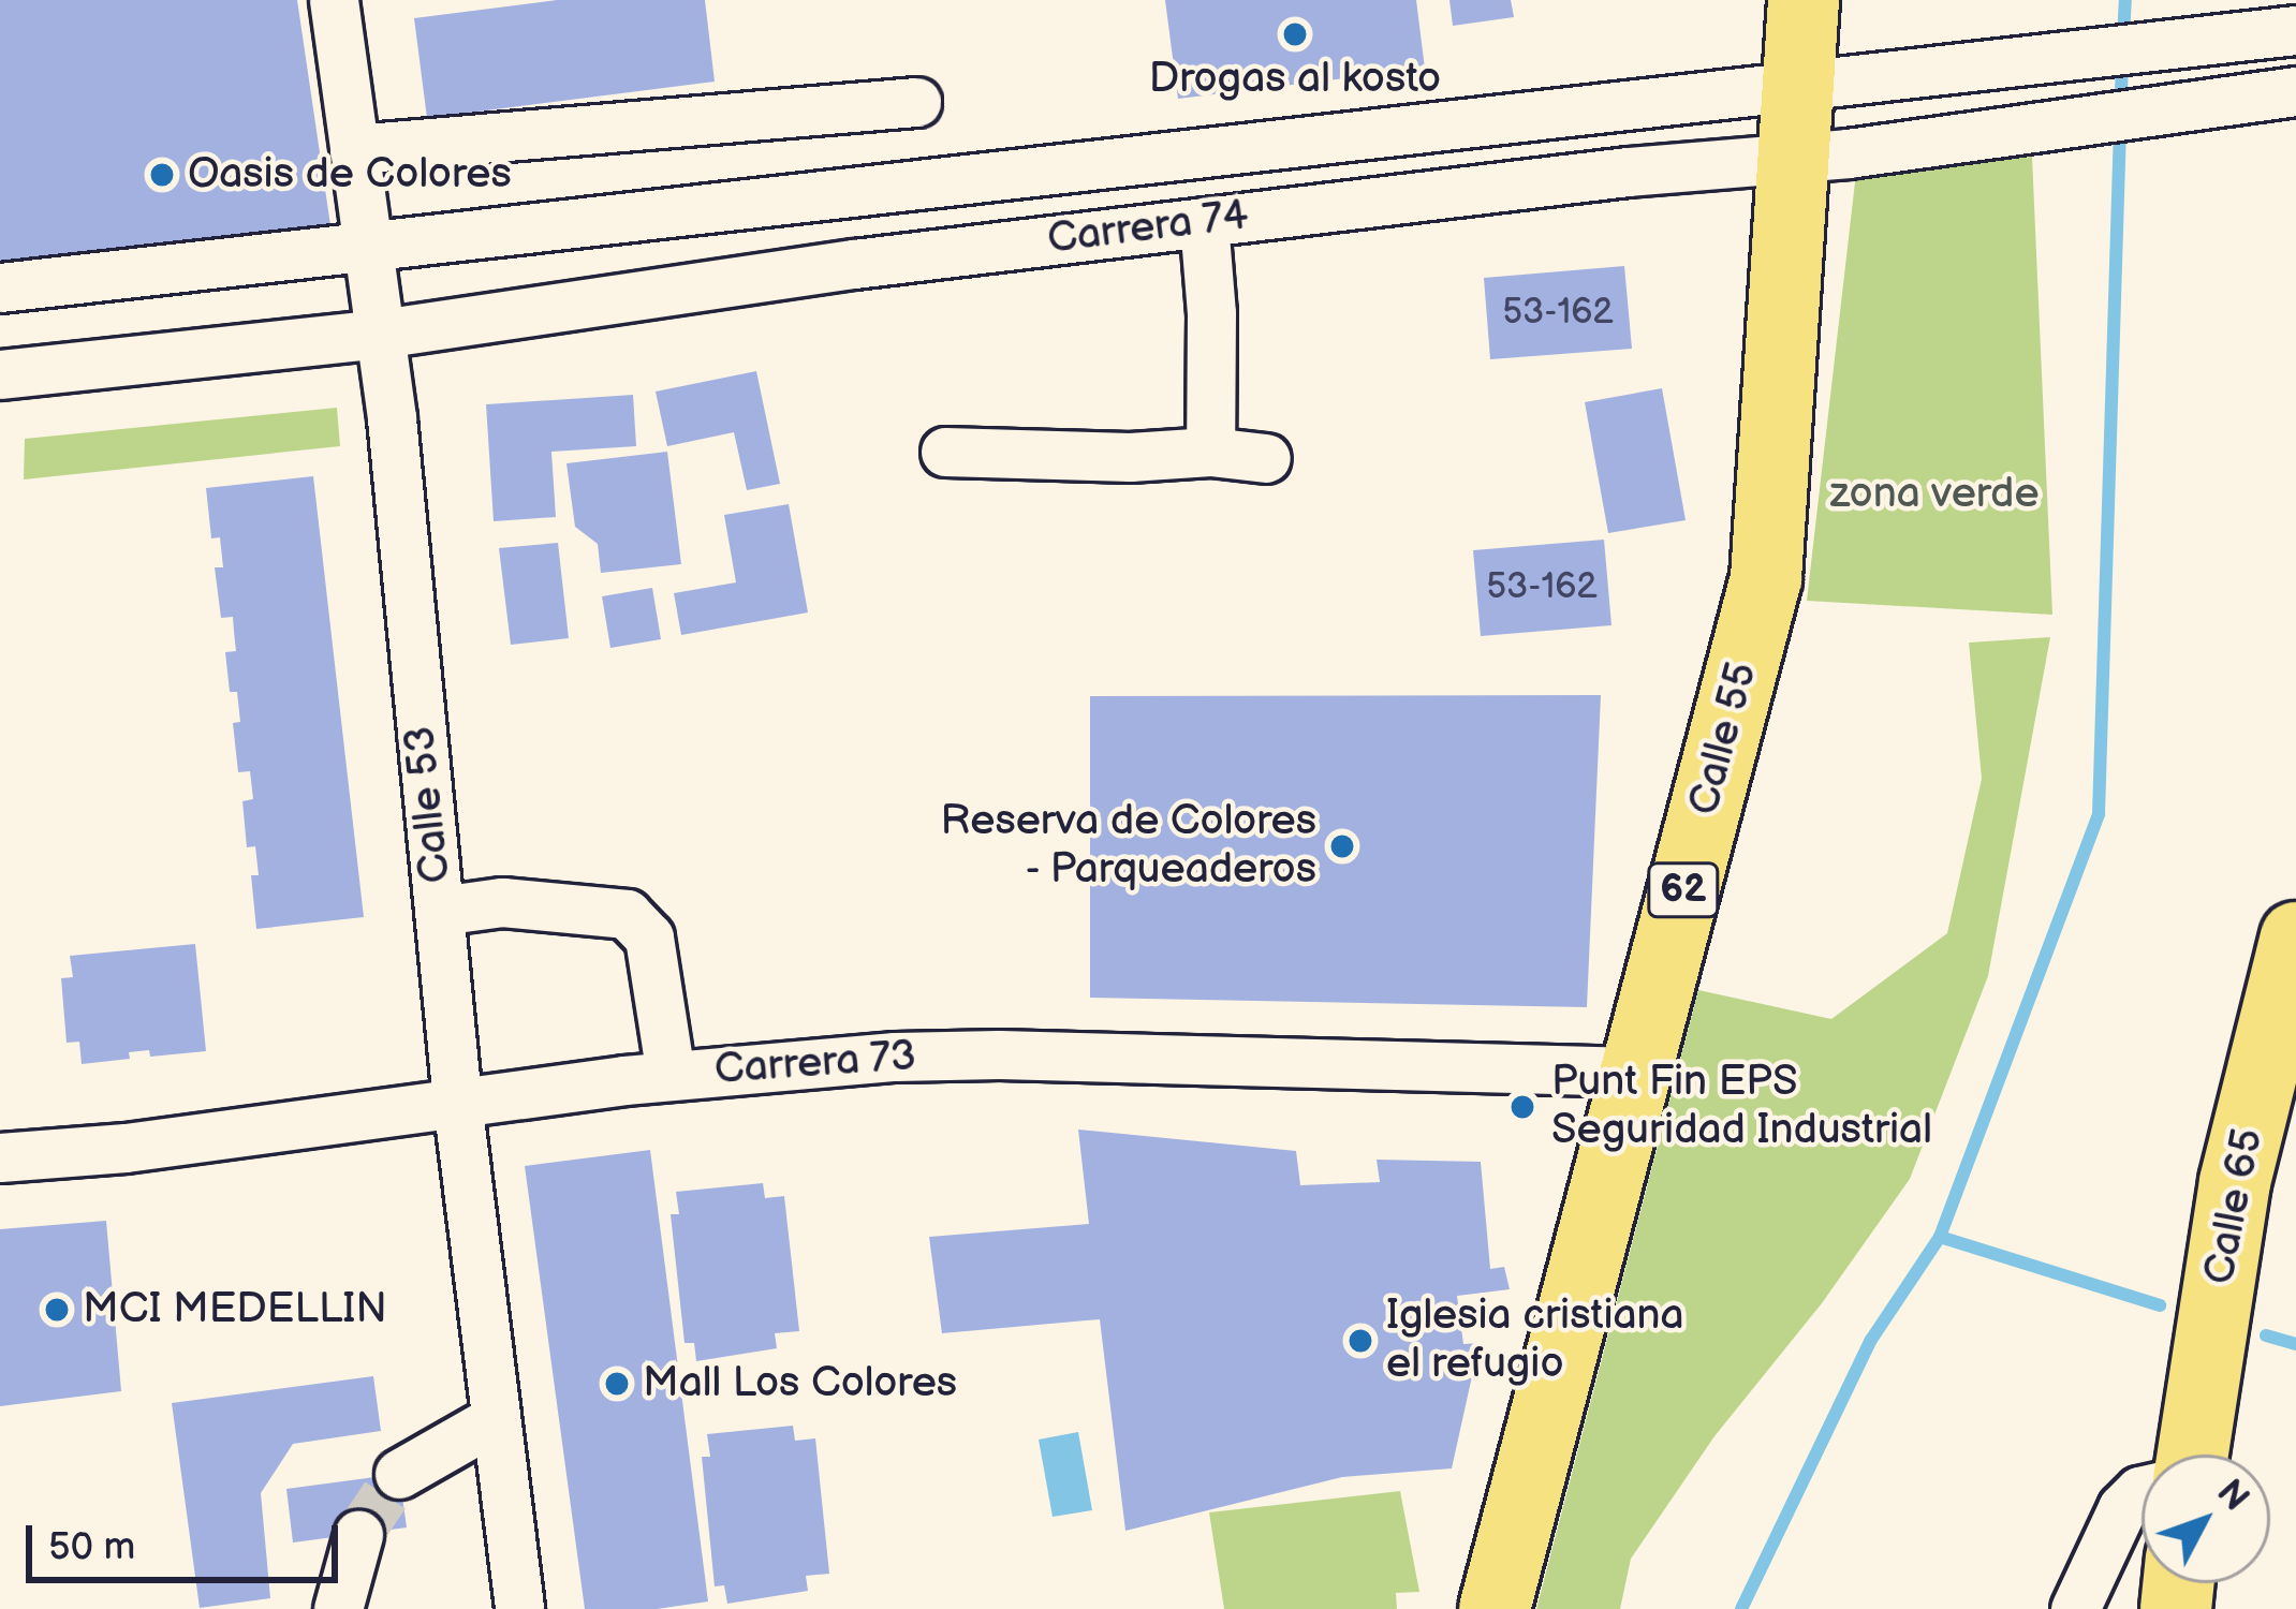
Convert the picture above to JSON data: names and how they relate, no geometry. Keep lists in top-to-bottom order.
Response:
{
  "streets": {
    "highway": ["Calle 55", "62", "Calle 65"],
    "street": ["Carrera 74", "Calle 53", "Carrera 73"]
  },
  "crossings": [
    ["Carrera 74", "Calle 55"],
    ["Carrera 74", "Calle 53"],
    ["Calle 55", "Carrera 73"],
    ["Calle 53", "Carrera 73"]
  ],
  "parks": ["zona verde"],
  "places": [
    "Drogas al kosto",
    "Oasis de Colores",
    "Reserva de Colores - Parqueaderos",
    "Punt Fin EPS Seguridad Industrial",
    "MCI MEDELLIN",
    "Iglesia cristiana el refugio",
    "Mall Los Colores"
  ],
  "house_numbers": ["53-162", "53-162"],
  "scale_bar": "50 m",
  "north": "top right"
}
